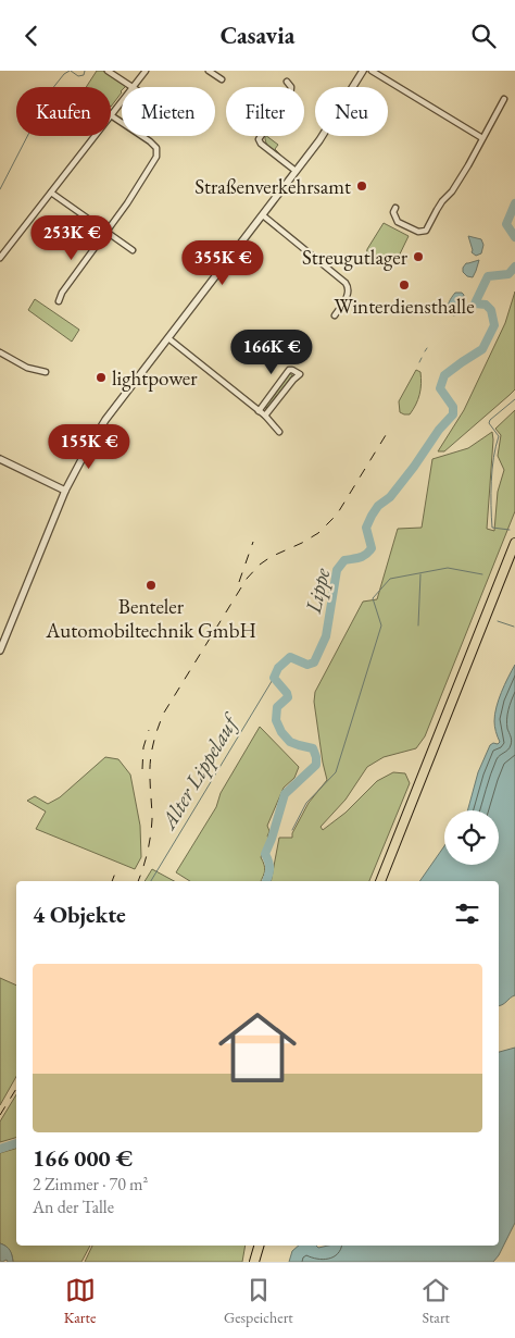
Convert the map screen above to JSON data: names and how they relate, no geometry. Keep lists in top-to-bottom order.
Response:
{
  "water": ["Lippe", "Alter Lippelauf"],
  "places": [
    "Straßenverkehrsamt",
    "Streugutlager",
    "Winterdiensthalle",
    "lightpower",
    "Benteler Automobiltechnik GmbH"
  ],
  "page": {
    "header": "Casavia",
    "chip": [
      "Kaufen",
      "Mieten",
      "Filter",
      "Neu"
    ],
    "price": [
      "253K €",
      "355K €",
      "166K €",
      "155K €"
    ],
    "heading": "4 Objekte",
    "list": [
      {
        "name": "166 000 €",
        "note": "2 Zimmer · 70 m² · An der Talle"
      }
    ],
    "tabs": ["Karte", "Gespeichert", "Start"]
  }
}
